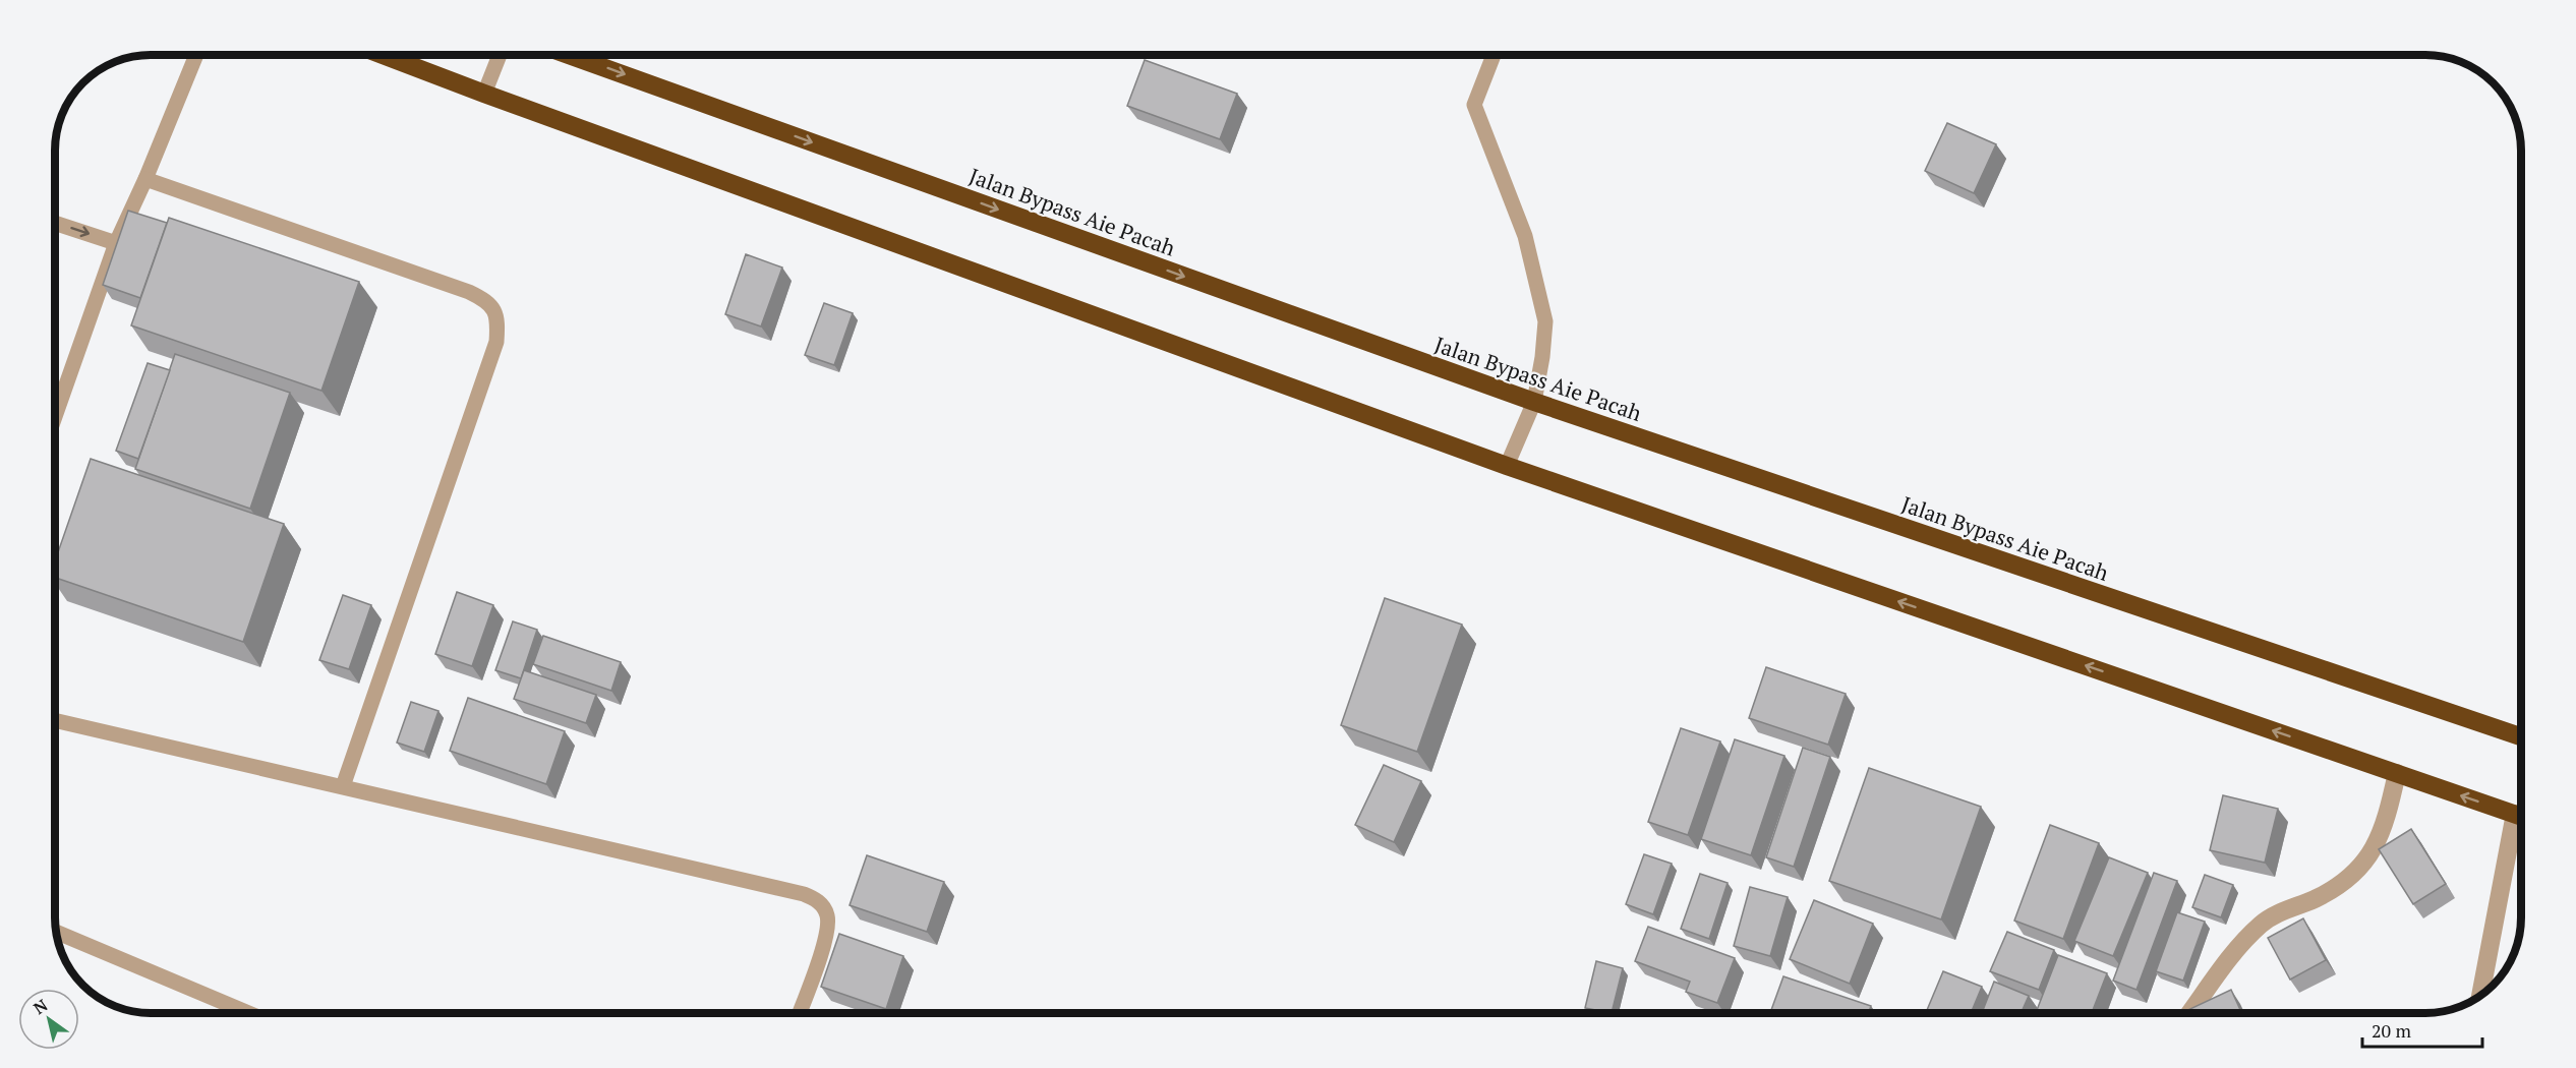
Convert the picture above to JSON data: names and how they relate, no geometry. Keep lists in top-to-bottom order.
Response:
{
  "streets": {
    "highway": ["Jalan Bypass Aie Pacah"]
  },
  "scale_bar": "20 m",
  "north": "top left"
}
